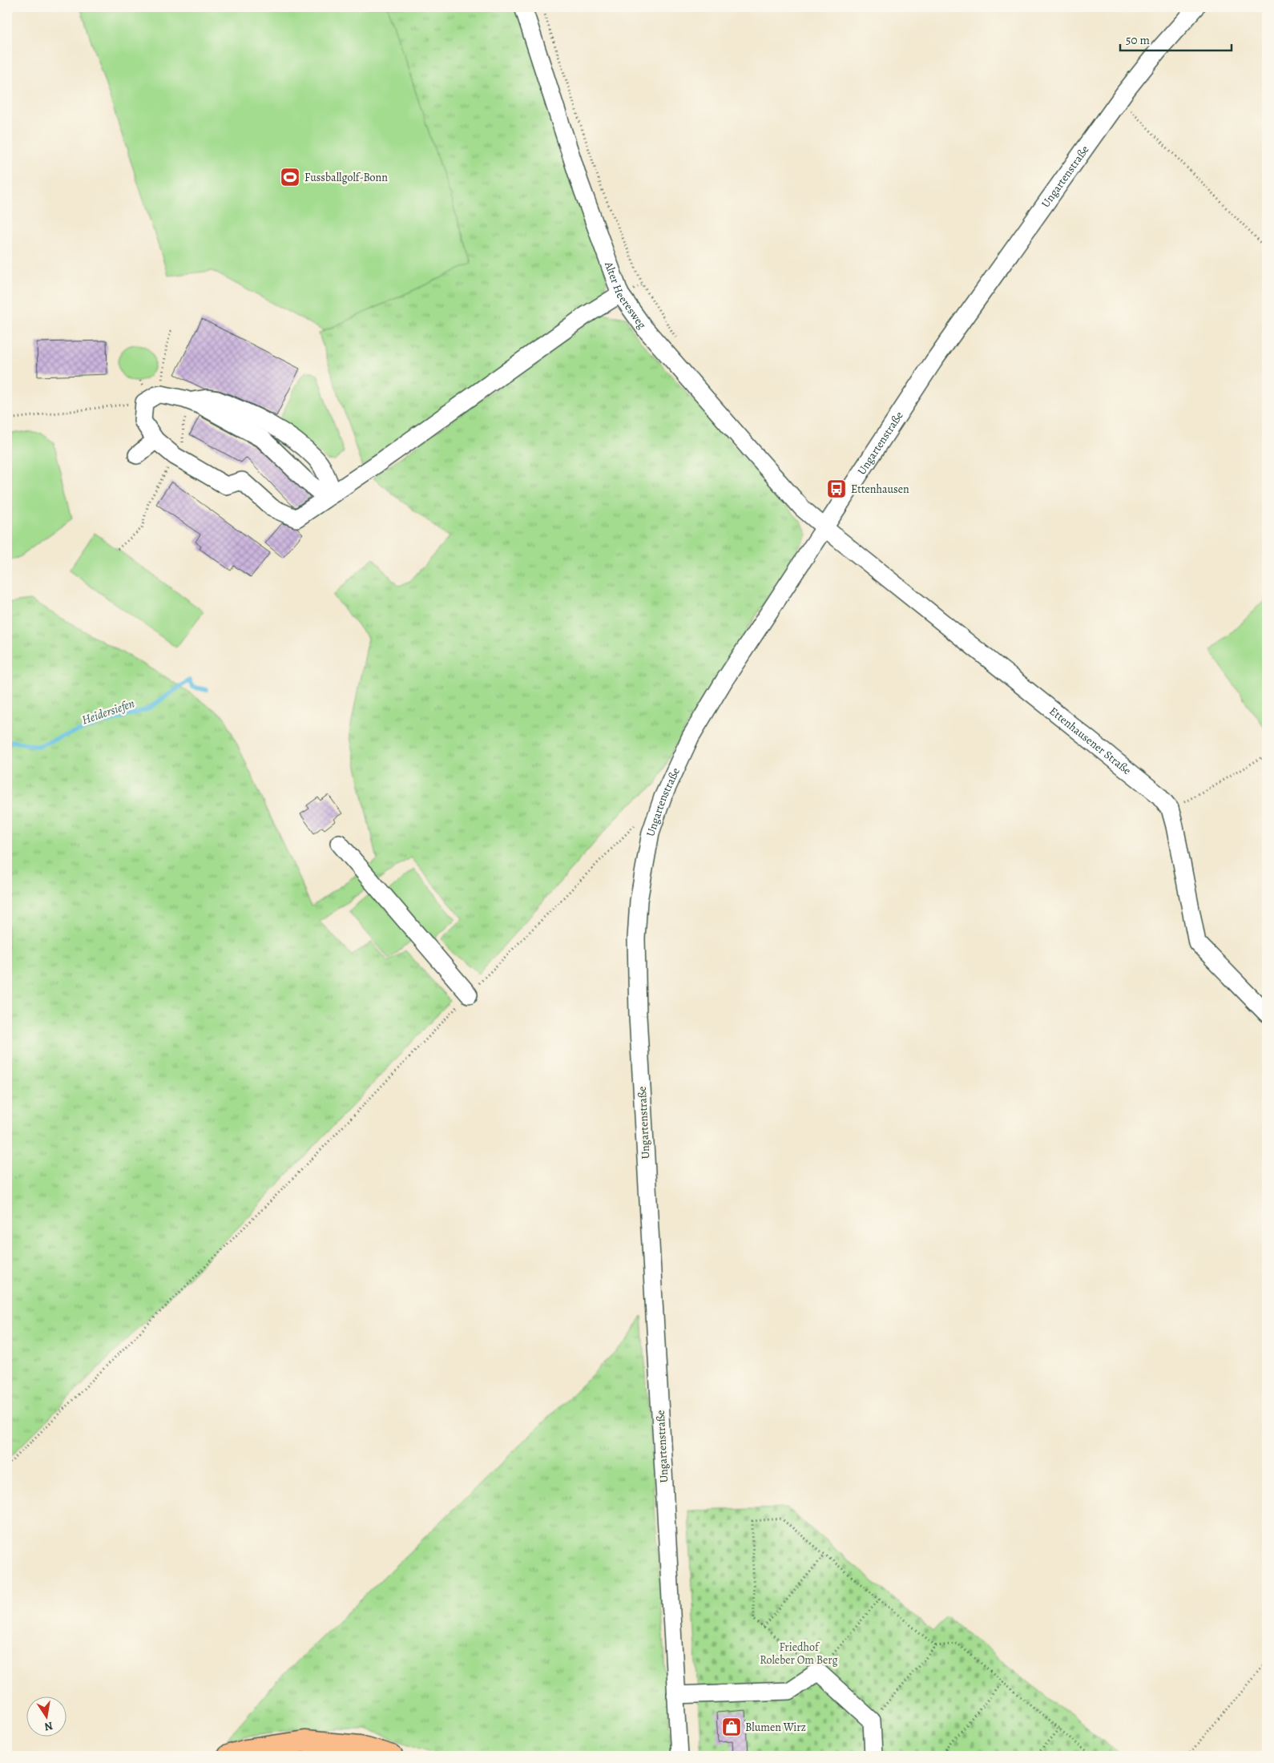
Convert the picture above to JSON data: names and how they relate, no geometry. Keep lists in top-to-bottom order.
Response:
{
  "streets": {
    "street": ["Ungartenstraße", "Alter Heeresweg", "Ettenhausener Straße"]
  },
  "crossings": [
    ["Ungartenstraße", "Alter Heeresweg"],
    ["Ungartenstraße", "Ettenhausener Straße"],
    ["Alter Heeresweg", "Ettenhausener Straße"]
  ],
  "water": ["Heidersiefen"],
  "parks": ["Friedhof Roleber Om Berg"],
  "places": {
    "sports": ["Fussballgolf-Bonn"],
    "bus stop": ["Ettenhausen"],
    "shop": ["Blumen Wirz"]
  },
  "scale_bar": "50 m",
  "north": "bottom"
}
